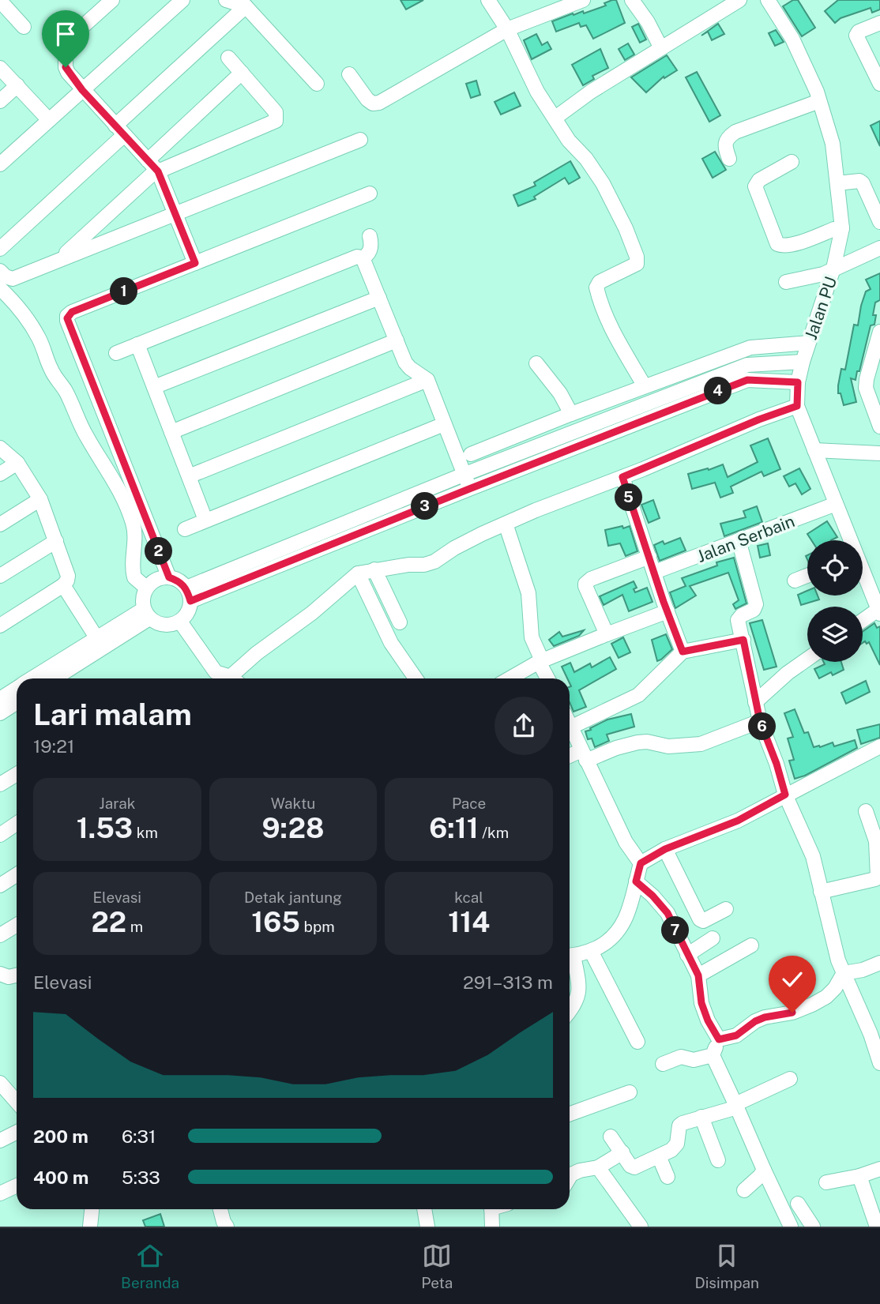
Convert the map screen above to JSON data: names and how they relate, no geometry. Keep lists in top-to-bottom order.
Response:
{
  "streets": {
    "street": ["Jalan PU", "Jalan Serbain"]
  },
  "crossings": [
    ["Jalan PU", "Jalan Serbain"]
  ],
  "page": {
    "pins": [
      "1",
      "4",
      "5",
      "3",
      "2",
      "6",
      "7"
    ],
    "heading": ["Lari malam", "19:21"],
    "stats": [
      ["Jarak", "1.53 km"],
      ["Waktu", "9:28"],
      ["Pace", "6:11 /km"],
      ["Elevasi", "22 m"],
      ["Detak jantung", "165 bpm"],
      ["kcal", "114"]
    ],
    "chart": ["Elevasi", "291–313 m"],
    "list": [
      {
        "name": "200 m",
        "note": "6:31"
      },
      {
        "name": "400 m",
        "note": "5:33"
      }
    ],
    "tabs": ["Beranda", "Peta", "Disimpan"]
  }
}
